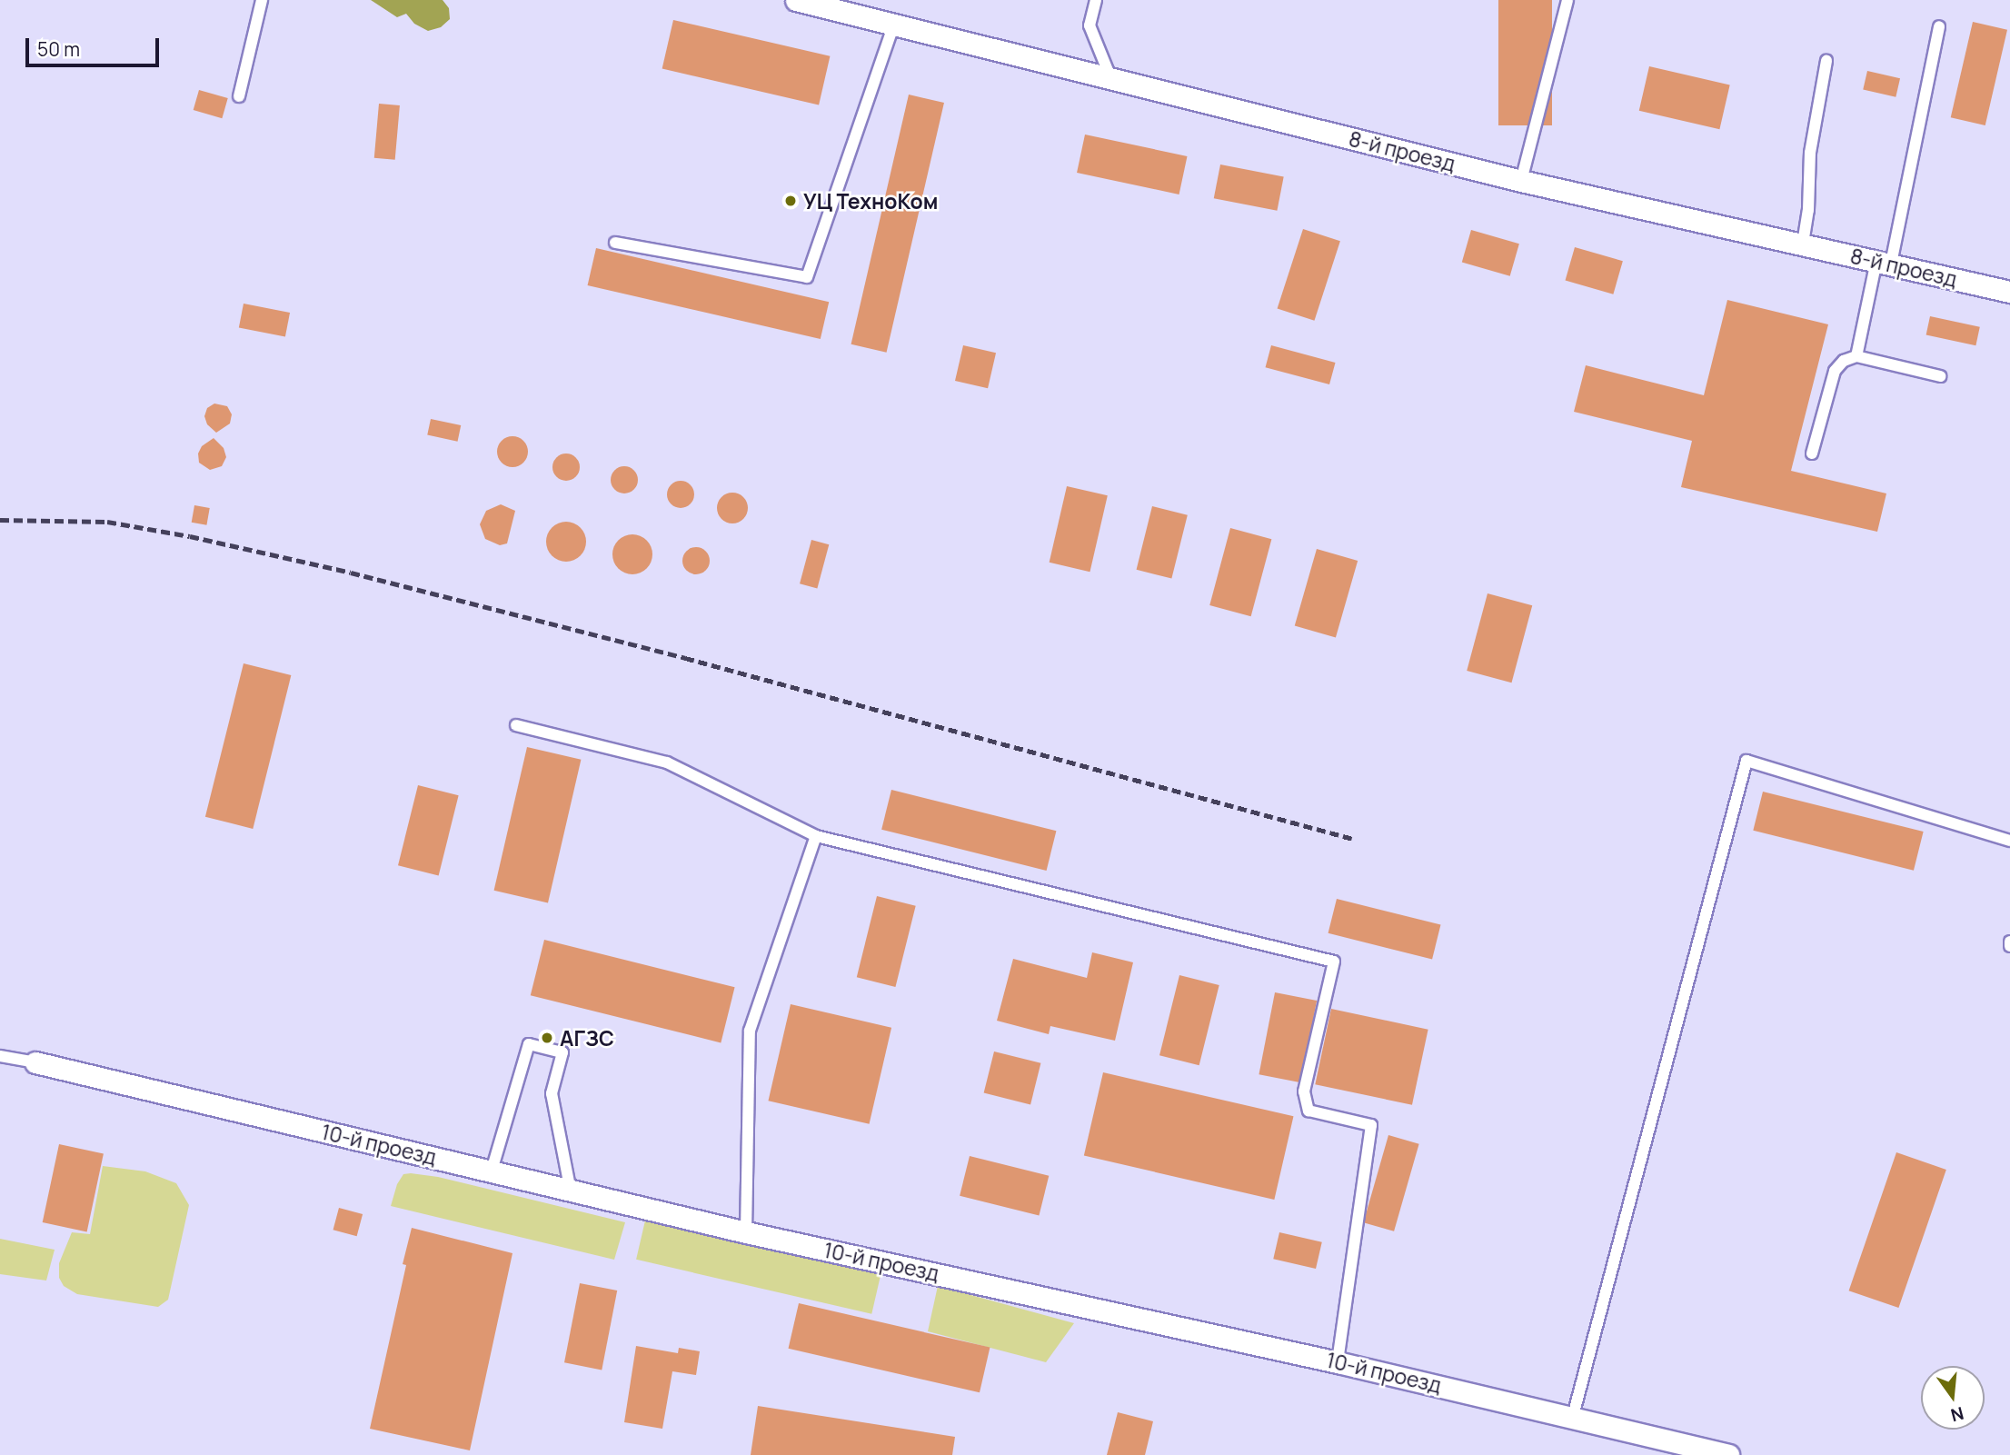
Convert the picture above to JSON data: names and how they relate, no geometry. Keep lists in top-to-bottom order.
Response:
{
  "streets": {
    "street": ["8-й проезд", "10-й проезд"]
  },
  "places": ["УЦ ТехноКом", "АГЗС"],
  "scale_bar": "50 m",
  "north": "bottom"
}
